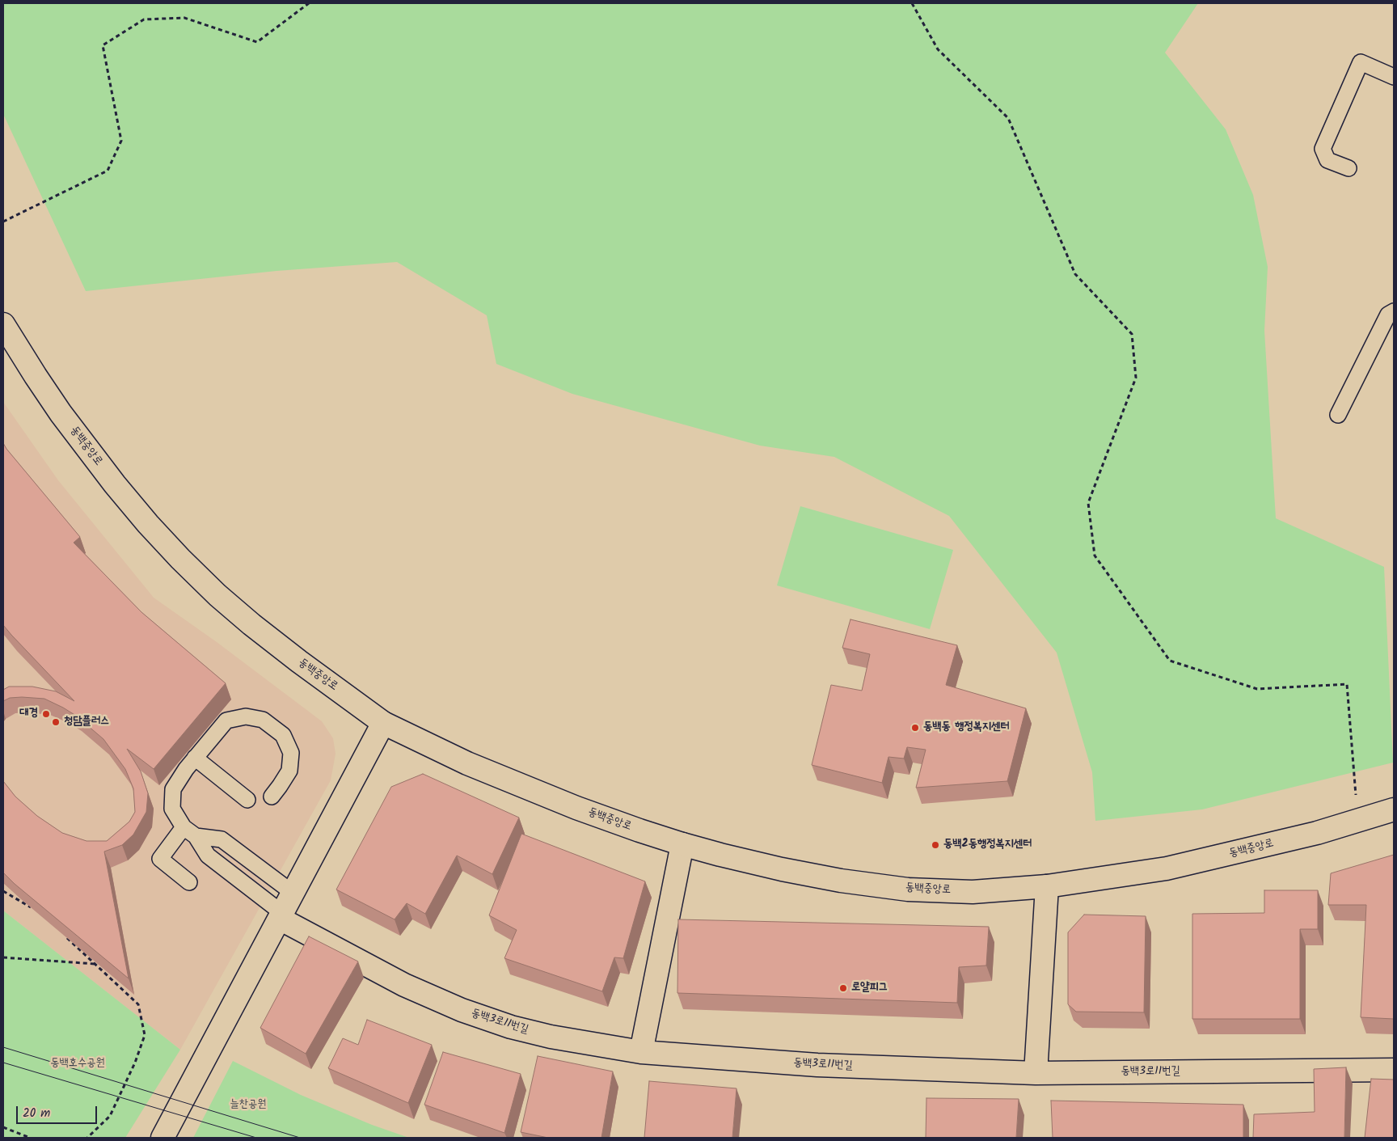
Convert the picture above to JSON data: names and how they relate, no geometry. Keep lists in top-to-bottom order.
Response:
{
  "streets": {
    "street": ["동백중앙로", "동백3로11번길"]
  },
  "parks": ["동백호수공원", "늘찬공원"],
  "places": [
    "대경",
    "청담플러스",
    "동백동 행정복지센터",
    "동백2동행정복지센터",
    "로얄피그"
  ],
  "scale_bar": "20 m"
}
